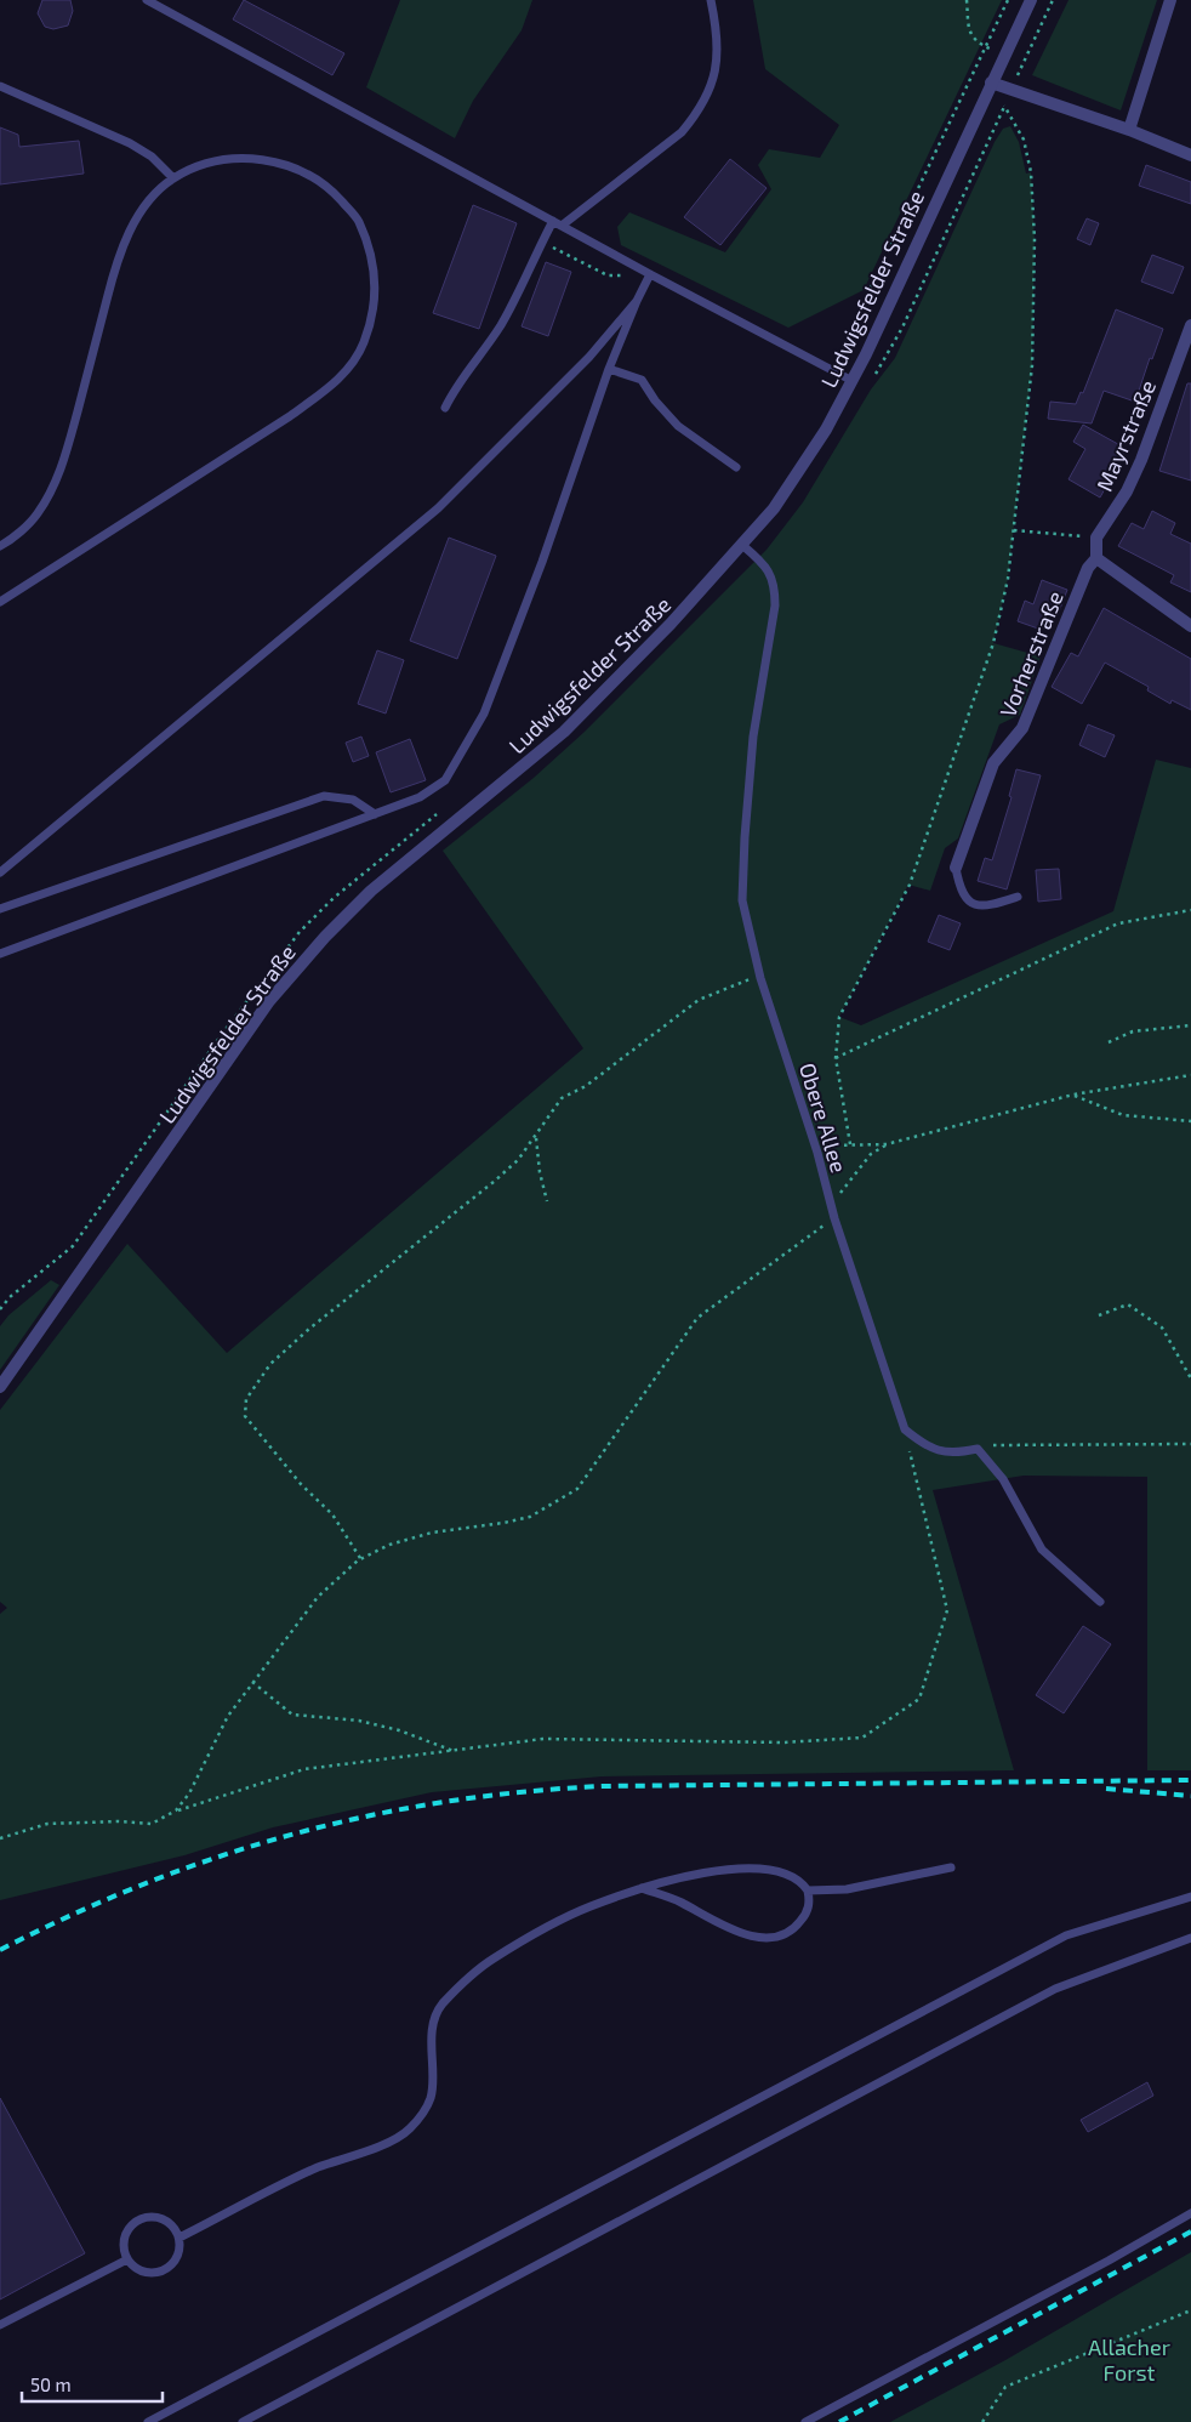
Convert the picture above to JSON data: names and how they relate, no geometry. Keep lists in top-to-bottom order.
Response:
{
  "streets": {
    "street": ["Ludwigsfelder Straße", "Mayrstraße", "Vorherstraße"],
    "lane": ["Obere Allee"]
  },
  "crossings": [
    ["Ludwigsfelder Straße", "Obere Allee"]
  ],
  "parks": ["Allacher Forst"],
  "scale_bar": "50 m"
}
